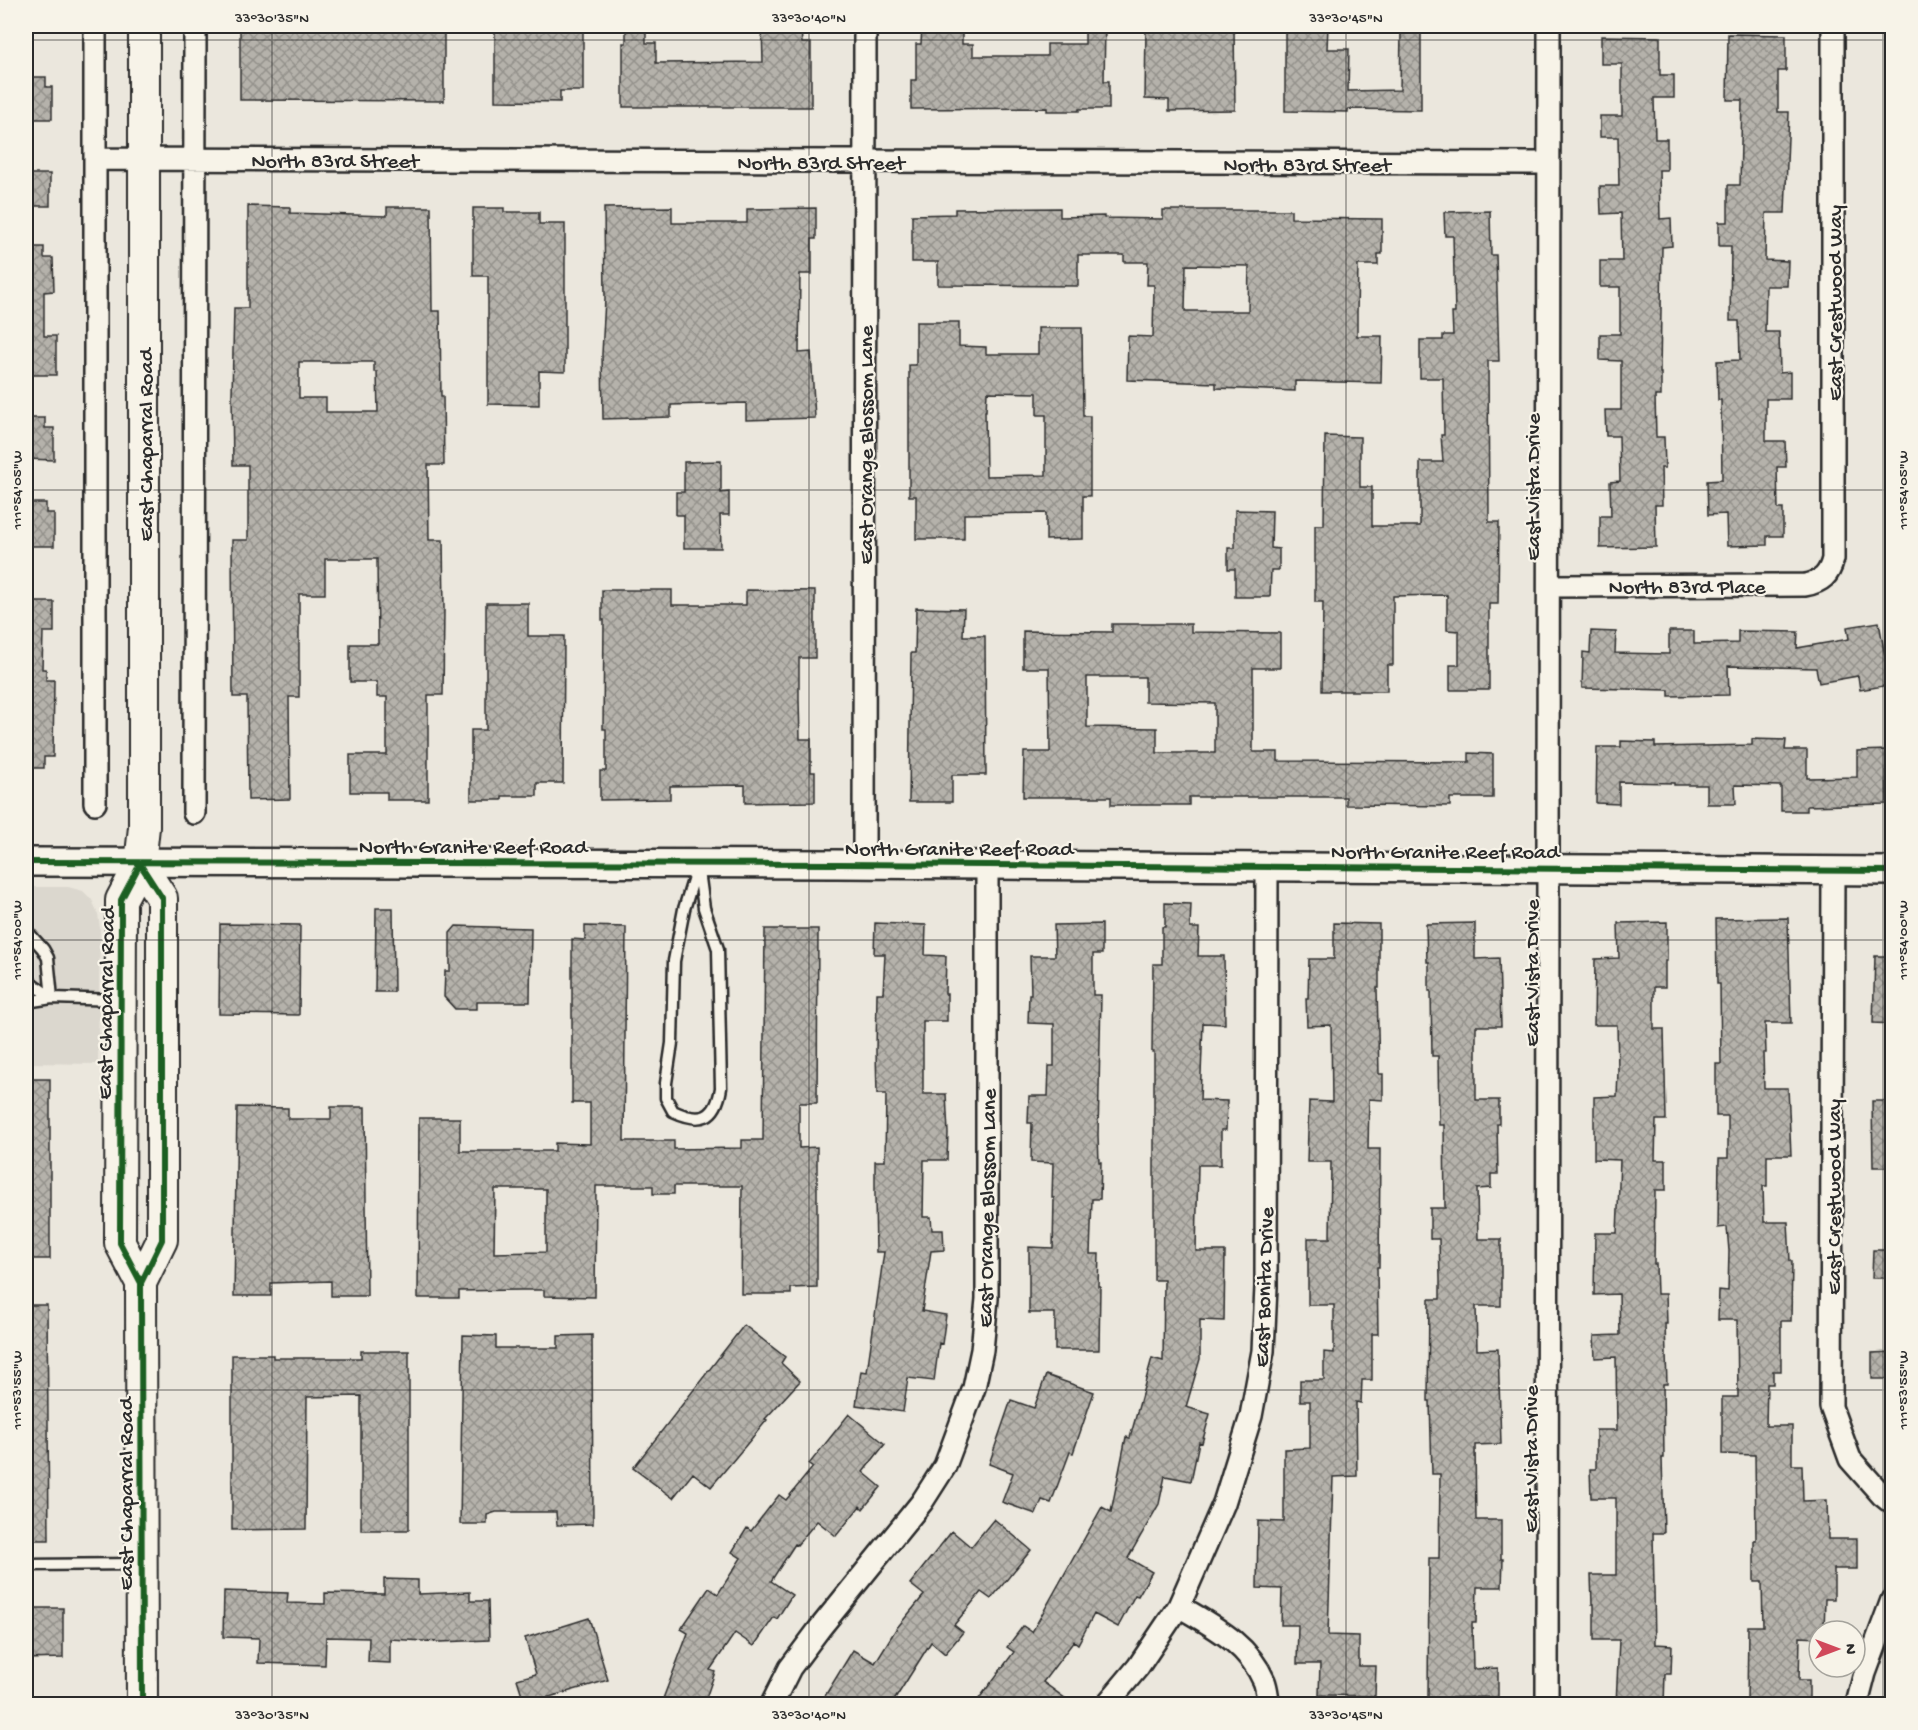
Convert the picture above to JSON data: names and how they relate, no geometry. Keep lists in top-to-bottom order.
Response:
{
  "streets": {
    "main road": ["East Chaparral Road"],
    "street": [
      "North 83rd Street",
      "East Crestwood Way",
      "East Orange Blossom Lane",
      "East Vista Drive",
      "North 83rd Place",
      "North Granite Reef Road",
      "East Bonita Drive"
    ]
  },
  "crossings": [
    ["North 83rd Street", "East Chaparral Road"],
    ["North 83rd Street", "East Orange Blossom Lane"],
    ["North 83rd Street", "East Vista Drive"],
    ["East Crestwood Way", "North 83rd Place"],
    ["East Crestwood Way", "North Granite Reef Road"],
    ["East Chaparral Road", "North Granite Reef Road"],
    ["East Orange Blossom Lane", "North Granite Reef Road"],
    ["East Vista Drive", "North 83rd Place"],
    ["East Vista Drive", "North Granite Reef Road"],
    ["North Granite Reef Road", "East Bonita Drive"]
  ],
  "north": "right",
  "coordinates": [
    "33°30'35\"N",
    "33°30'40\"N",
    "33°30'45\"N",
    "111°54'05\"W",
    "111°54'00\"W",
    "111°53'55\"W"
  ]
}
